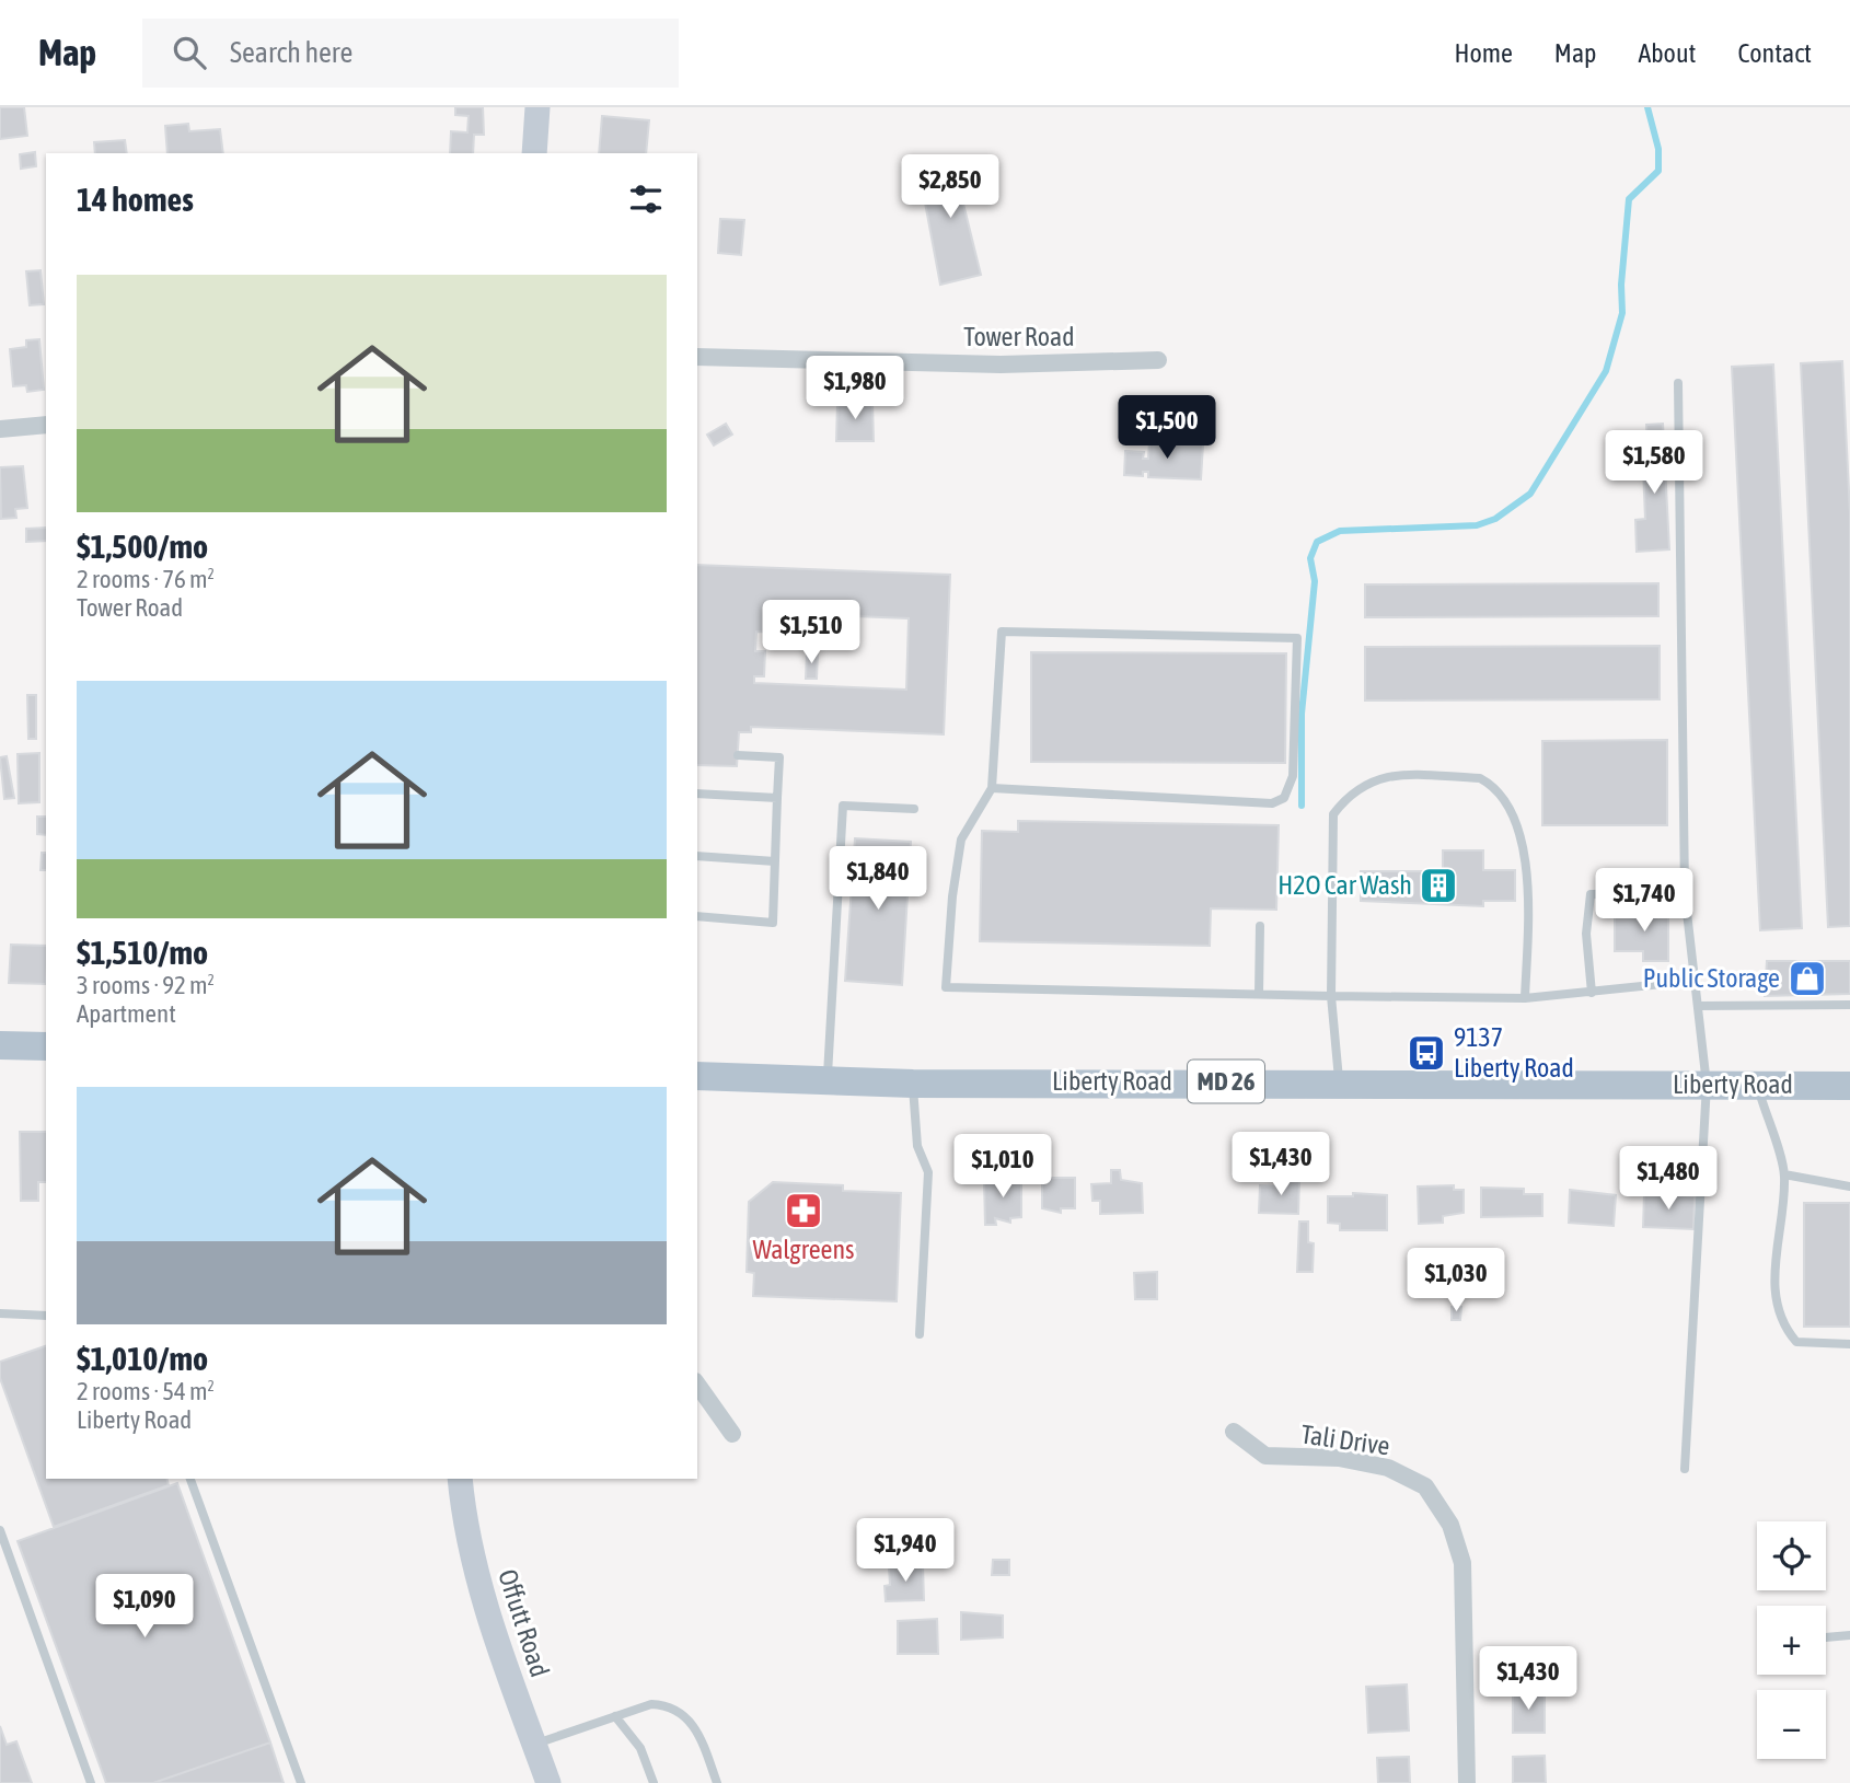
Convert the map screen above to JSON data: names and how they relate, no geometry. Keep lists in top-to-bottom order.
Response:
{
  "streets": {
    "main road": ["Liberty Road", "MD 26"],
    "street": ["Tower Road", "Tali Drive", "Offutt Road"]
  },
  "places": {
    "building": ["H2O Car Wash"],
    "shop": ["Public Storage"],
    "bus stop": ["9137 Liberty Road"],
    "pharmacy": ["Walgreens"]
  },
  "page": {
    "header": "Map",
    "search": "Search here",
    "nav": [
      "Home",
      "Map",
      "About",
      "Contact"
    ],
    "heading": "14 homes",
    "price": [
      "$2,850",
      "$1,980",
      "$1,500",
      "$1,580",
      "$1,510",
      "$1,840",
      "$1,740",
      "$1,430",
      "$1,010",
      "$1,480",
      "$1,030",
      "$1,940",
      "$1,090",
      "$1,430"
    ],
    "list": [
      {
        "name": "$1,500/mo",
        "note": "2 rooms · 76 m² · Tower Road"
      },
      {
        "name": "$1,510/mo",
        "note": "3 rooms · 92 m² · Apartment"
      },
      {
        "name": "$1,010/mo",
        "note": "2 rooms · 54 m² · Liberty Road"
      }
    ],
    "map_buttons": ["+", "−"]
  }
}
